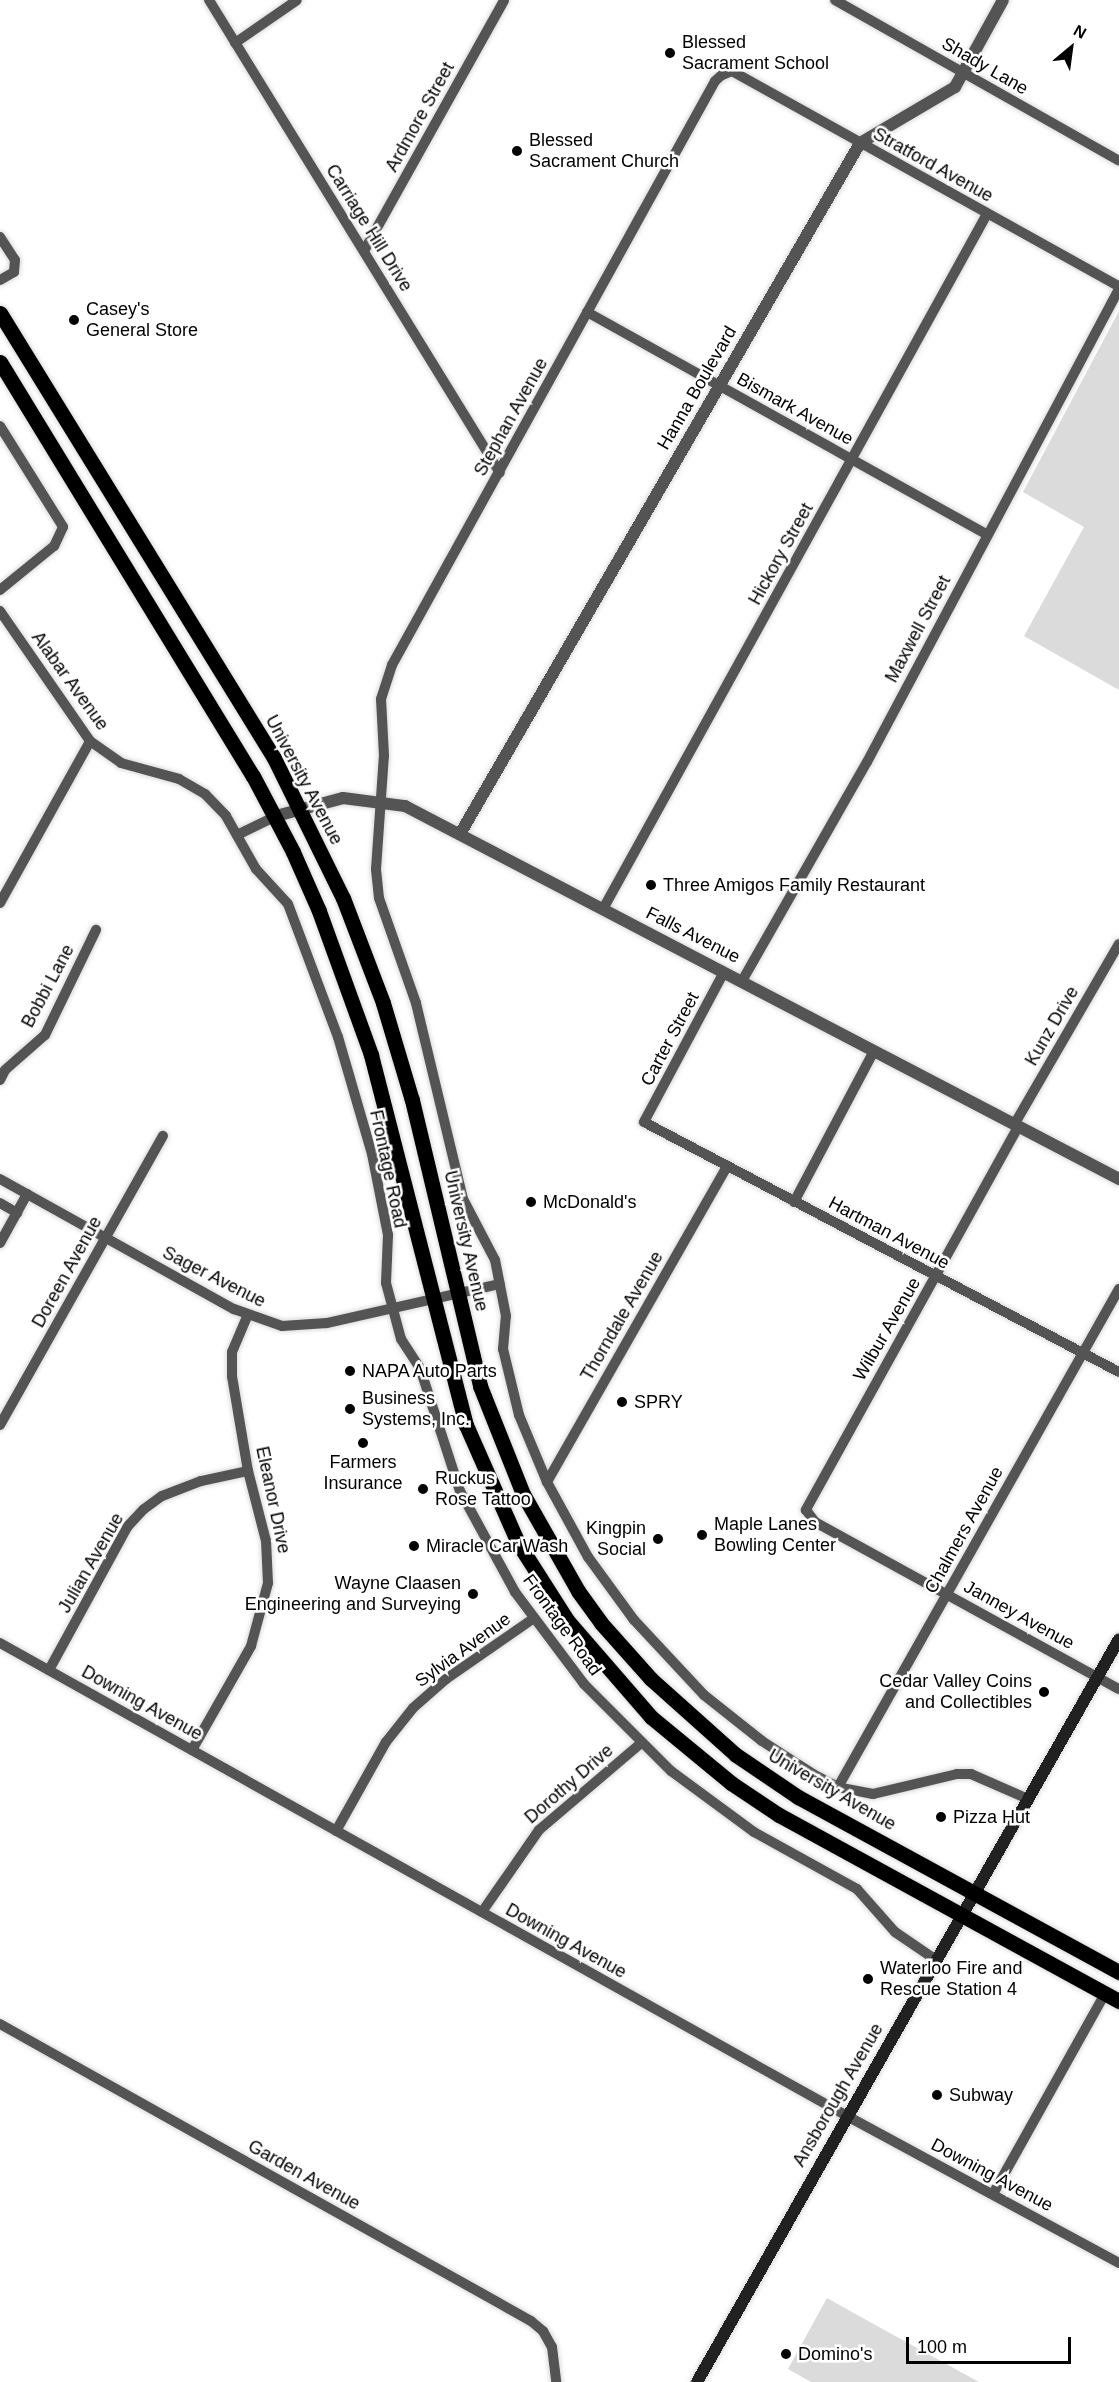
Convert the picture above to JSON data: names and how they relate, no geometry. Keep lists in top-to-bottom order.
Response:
{
  "streets": {
    "main road": ["University Avenue", "Ansborough Avenue"],
    "street": [
      "Shady Lane",
      "Ardmore Street",
      "Stratford Avenue",
      "Carriage Hill Drive",
      "Hanna Boulevard",
      "Bismark Avenue",
      "Stephan Avenue",
      "Hickory Street",
      "Maxwell Street",
      "Alabar Avenue",
      "Falls Avenue",
      "Bobbi Lane",
      "Kunz Drive",
      "Carter Street",
      "Frontage Road",
      "Hartman Avenue",
      "Doreen Avenue",
      "Sager Avenue",
      "Thorndale Avenue",
      "Wilbur Avenue",
      "Eleanor Drive",
      "Chalmers Avenue",
      "Julian Avenue",
      "Janney Avenue",
      "Sylvia Avenue",
      "Downing Avenue",
      "Dorothy Drive",
      "Garden Avenue"
    ]
  },
  "crossings": [
    ["Shady Lane", "Hanna Boulevard"],
    ["Ardmore Street", "Carriage Hill Drive"],
    ["Stratford Avenue", "Hanna Boulevard"],
    ["Stratford Avenue", "Stephan Avenue"],
    ["Stratford Avenue", "Hickory Street"],
    ["Stratford Avenue", "Maxwell Street"],
    ["Carriage Hill Drive", "Stephan Avenue"],
    ["Hanna Boulevard", "Bismark Avenue"],
    ["Hanna Boulevard", "Falls Avenue"],
    ["Bismark Avenue", "Stephan Avenue"],
    ["Bismark Avenue", "Hickory Street"],
    ["Bismark Avenue", "Maxwell Street"],
    ["Stephan Avenue", "Falls Avenue"],
    ["Hickory Street", "Falls Avenue"],
    ["Maxwell Street", "Falls Avenue"],
    ["Alabar Avenue", "Falls Avenue"],
    ["Alabar Avenue", "Frontage Road"],
    ["University Avenue", "Falls Avenue"],
    ["University Avenue", "Sager Avenue"],
    ["University Avenue", "Ansborough Avenue"],
    ["Falls Avenue", "Kunz Drive"],
    ["Falls Avenue", "Carter Street"],
    ["Falls Avenue", "Frontage Road"],
    ["Falls Avenue", "Wilbur Avenue"],
    ["Kunz Drive", "Wilbur Avenue"],
    ["Carter Street", "Hartman Avenue"],
    ["Frontage Road", "Sager Avenue"],
    ["Frontage Road", "Sylvia Avenue"],
    ["Frontage Road", "Dorothy Drive"],
    ["Frontage Road", "Ansborough Avenue"],
    ["Hartman Avenue", "Thorndale Avenue"],
    ["Hartman Avenue", "Wilbur Avenue"],
    ["Hartman Avenue", "Chalmers Avenue"],
    ["Doreen Avenue", "Sager Avenue"],
    ["Sager Avenue", "Eleanor Drive"],
    ["Wilbur Avenue", "Janney Avenue"],
    ["Eleanor Drive", "Julian Avenue"],
    ["Eleanor Drive", "Downing Avenue"],
    ["Chalmers Avenue", "Janney Avenue"],
    ["Julian Avenue", "Downing Avenue"],
    ["Janney Avenue", "Ansborough Avenue"],
    ["Sylvia Avenue", "Downing Avenue"],
    ["Downing Avenue", "Dorothy Drive"],
    ["Downing Avenue", "Ansborough Avenue"]
  ],
  "places": [
    "Blessed Sacrament School",
    "Blessed Sacrament Church",
    "Casey's General Store",
    "Three Amigos Family Restaurant",
    "McDonald's",
    "NAPA Auto Parts",
    "SPRY",
    "Business Systems, Inc.",
    "Farmers Insurance",
    "Ruckus Rose Tattoo",
    "Maple Lanes Bowling Center",
    "Kingpin Social",
    "Miracle Car Wash",
    "Wayne Claasen Engineering and Surveying",
    "Cedar Valley Coins and Collectibles",
    "Pizza Hut",
    "Waterloo Fire and Rescue Station 4",
    "Subway",
    "Domino's"
  ],
  "scale_bar": "100 m",
  "north": "top right"
}
